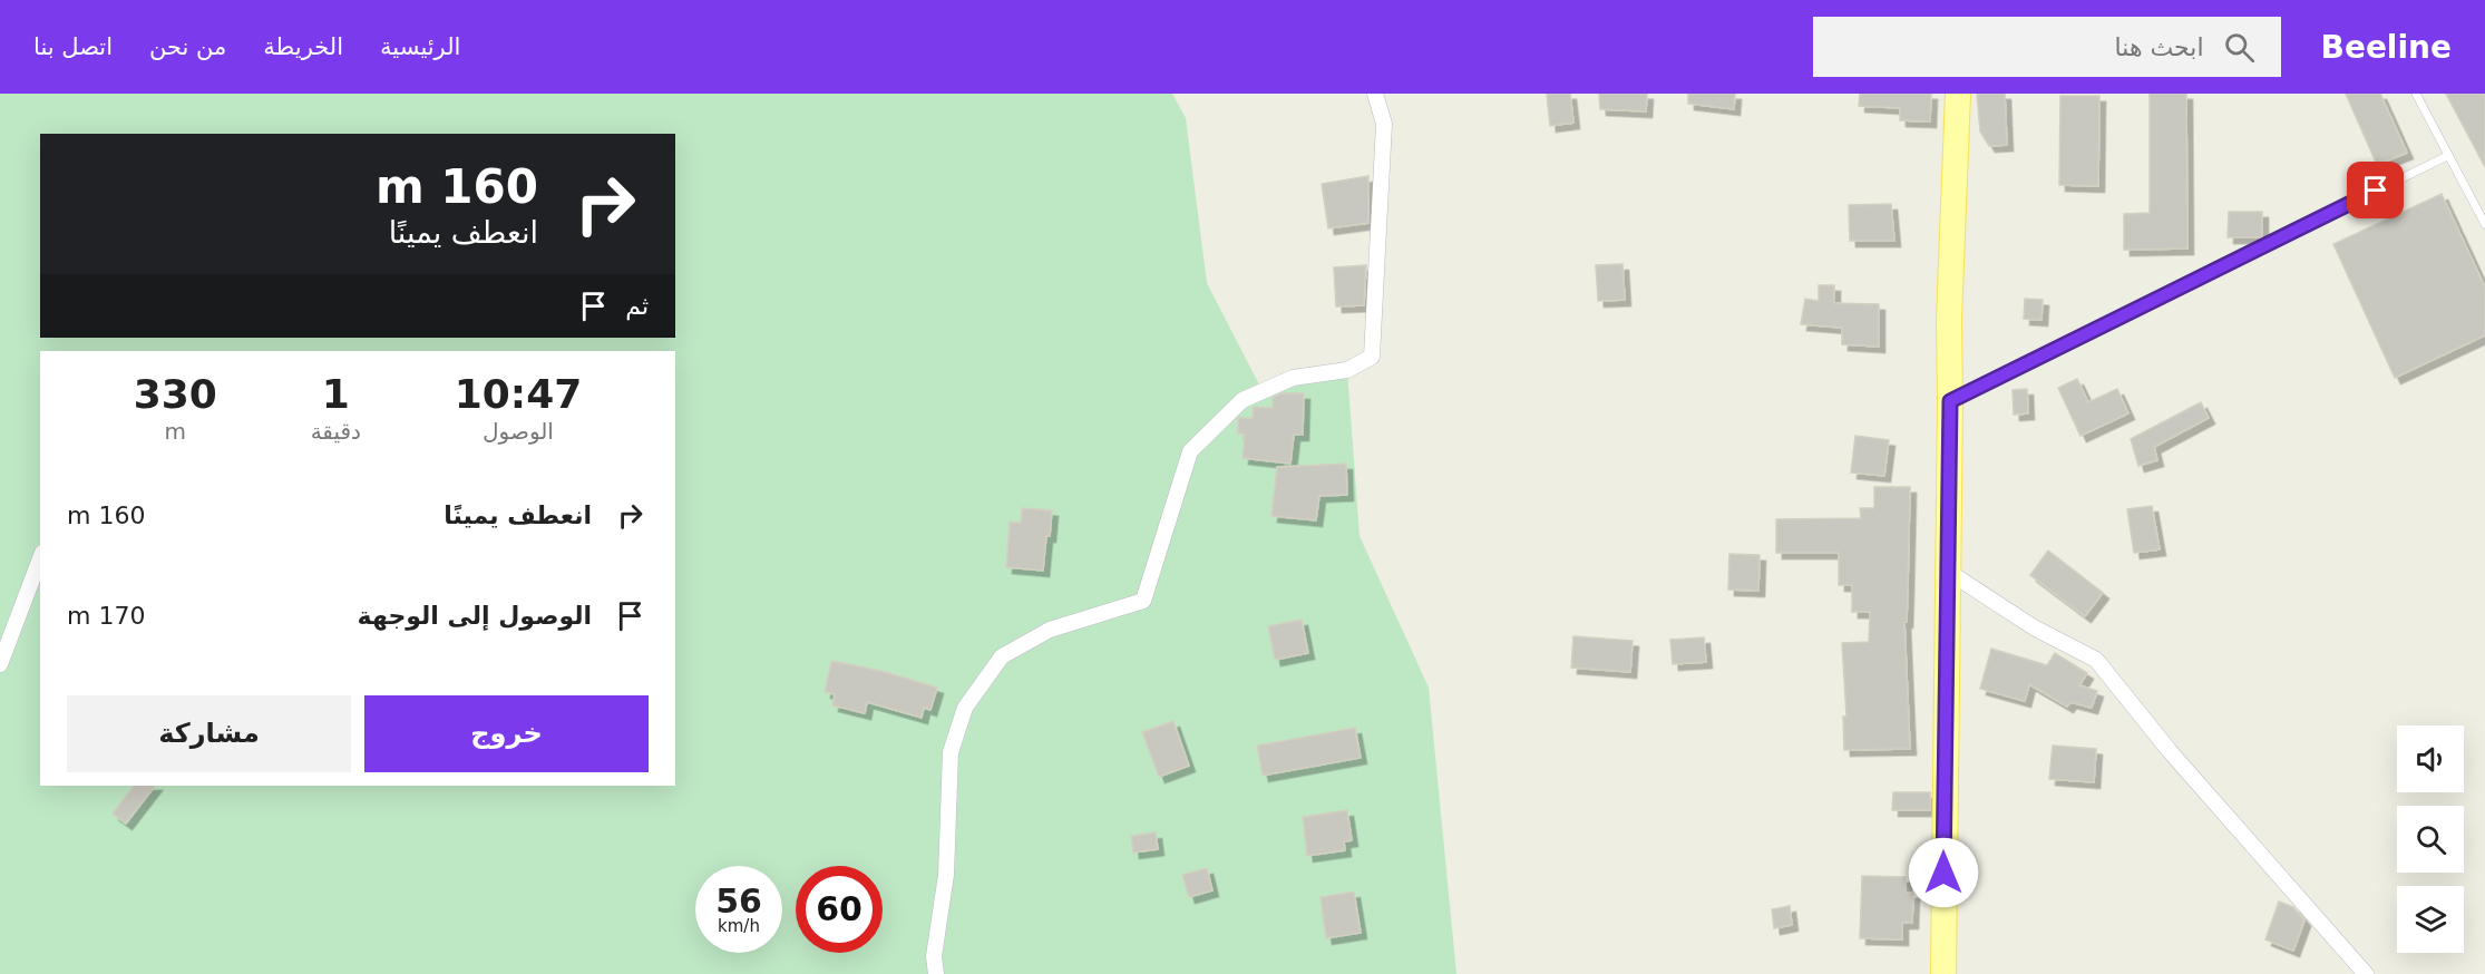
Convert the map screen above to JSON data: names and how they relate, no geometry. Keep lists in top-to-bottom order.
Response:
{
  "page": {
    "header": "Beeline",
    "search": "ابحث هنا",
    "nav": [
      "الرئيسية",
      "الخريطة",
      "من نحن",
      "اتصل بنا"
    ],
    "turn": ["160 m", "انعطف يمينًا"],
    "then": "ثم",
    "eta": [
      "10:47",
      "الوصول",
      "1",
      "دقيقة",
      "330",
      "m"
    ],
    "list": [
      {
        "name": "انعطف يمينًا",
        "value": "160 m"
      },
      {
        "name": "الوصول إلى الوجهة",
        "value": "170 m"
      }
    ],
    "buttons": ["خروج", "مشاركة"],
    "speed": "56 km/h",
    "limit": "60"
  }
}
